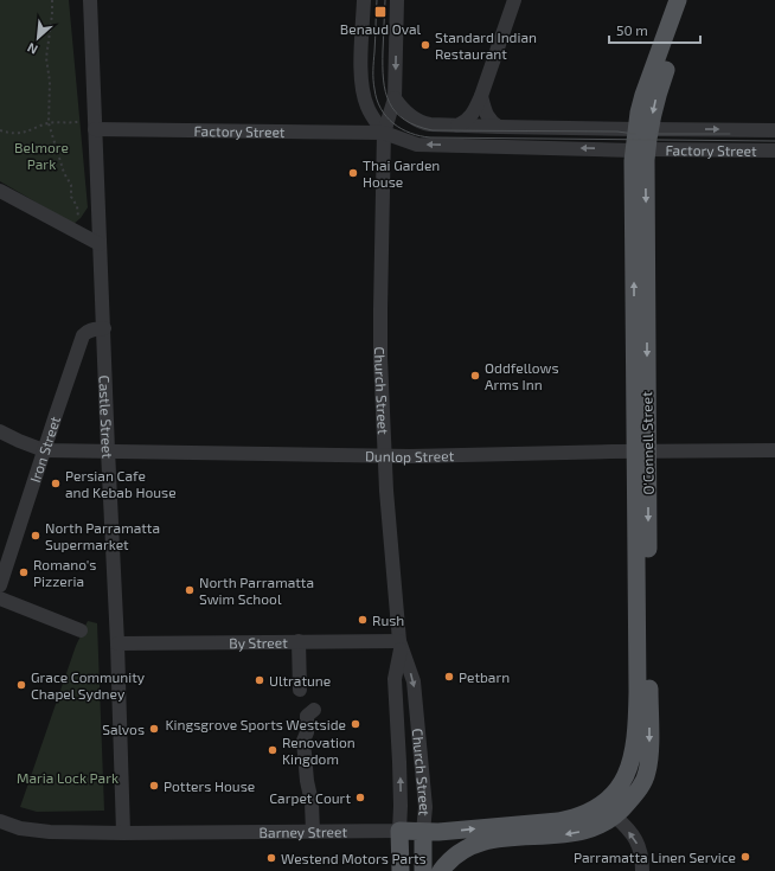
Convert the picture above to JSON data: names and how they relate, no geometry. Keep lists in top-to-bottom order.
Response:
{
  "streets": {
    "main road": ["Church Street", "O'Connell Street", "Barney Street"],
    "street": [
      "Factory Street",
      "Castle Street",
      "Iron Street",
      "Dunlop Street",
      "By Street"
    ]
  },
  "crossings": [
    ["Factory Street", "Church Street"],
    ["Factory Street", "Castle Street"],
    ["Factory Street", "O'Connell Street"],
    ["Church Street", "Dunlop Street"],
    ["Church Street", "By Street"],
    ["Church Street", "Barney Street"],
    ["Castle Street", "Iron Street"],
    ["Castle Street", "Dunlop Street"],
    ["Castle Street", "By Street"],
    ["Castle Street", "Barney Street"],
    ["O'Connell Street", "Dunlop Street"],
    ["O'Connell Street", "Barney Street"],
    ["Iron Street", "Dunlop Street"]
  ],
  "parks": ["Belmore Park", "Maria Lock Park"],
  "places": {
    "transit": ["Benaud Oval"],
    "other": [
      "Standard Indian Restaurant",
      "Thai Garden House",
      "Oddfellows Arms Inn",
      "Persian Cafe and Kebab House",
      "North Parramatta Supermarket",
      "Romano's Pizzeria",
      "North Parramatta Swim School",
      "Rush",
      "Petbarn",
      "Ultratune",
      "Grace Community Chapel Sydney",
      "Kingsgrove Sports Westside",
      "Salvos",
      "Renovation Kingdom",
      "Potters House",
      "Carpet Court",
      "Parramatta Linen Service",
      "Westend Motors Parts"
    ]
  },
  "scale_bar": "50 m",
  "north": "bottom left"
}
